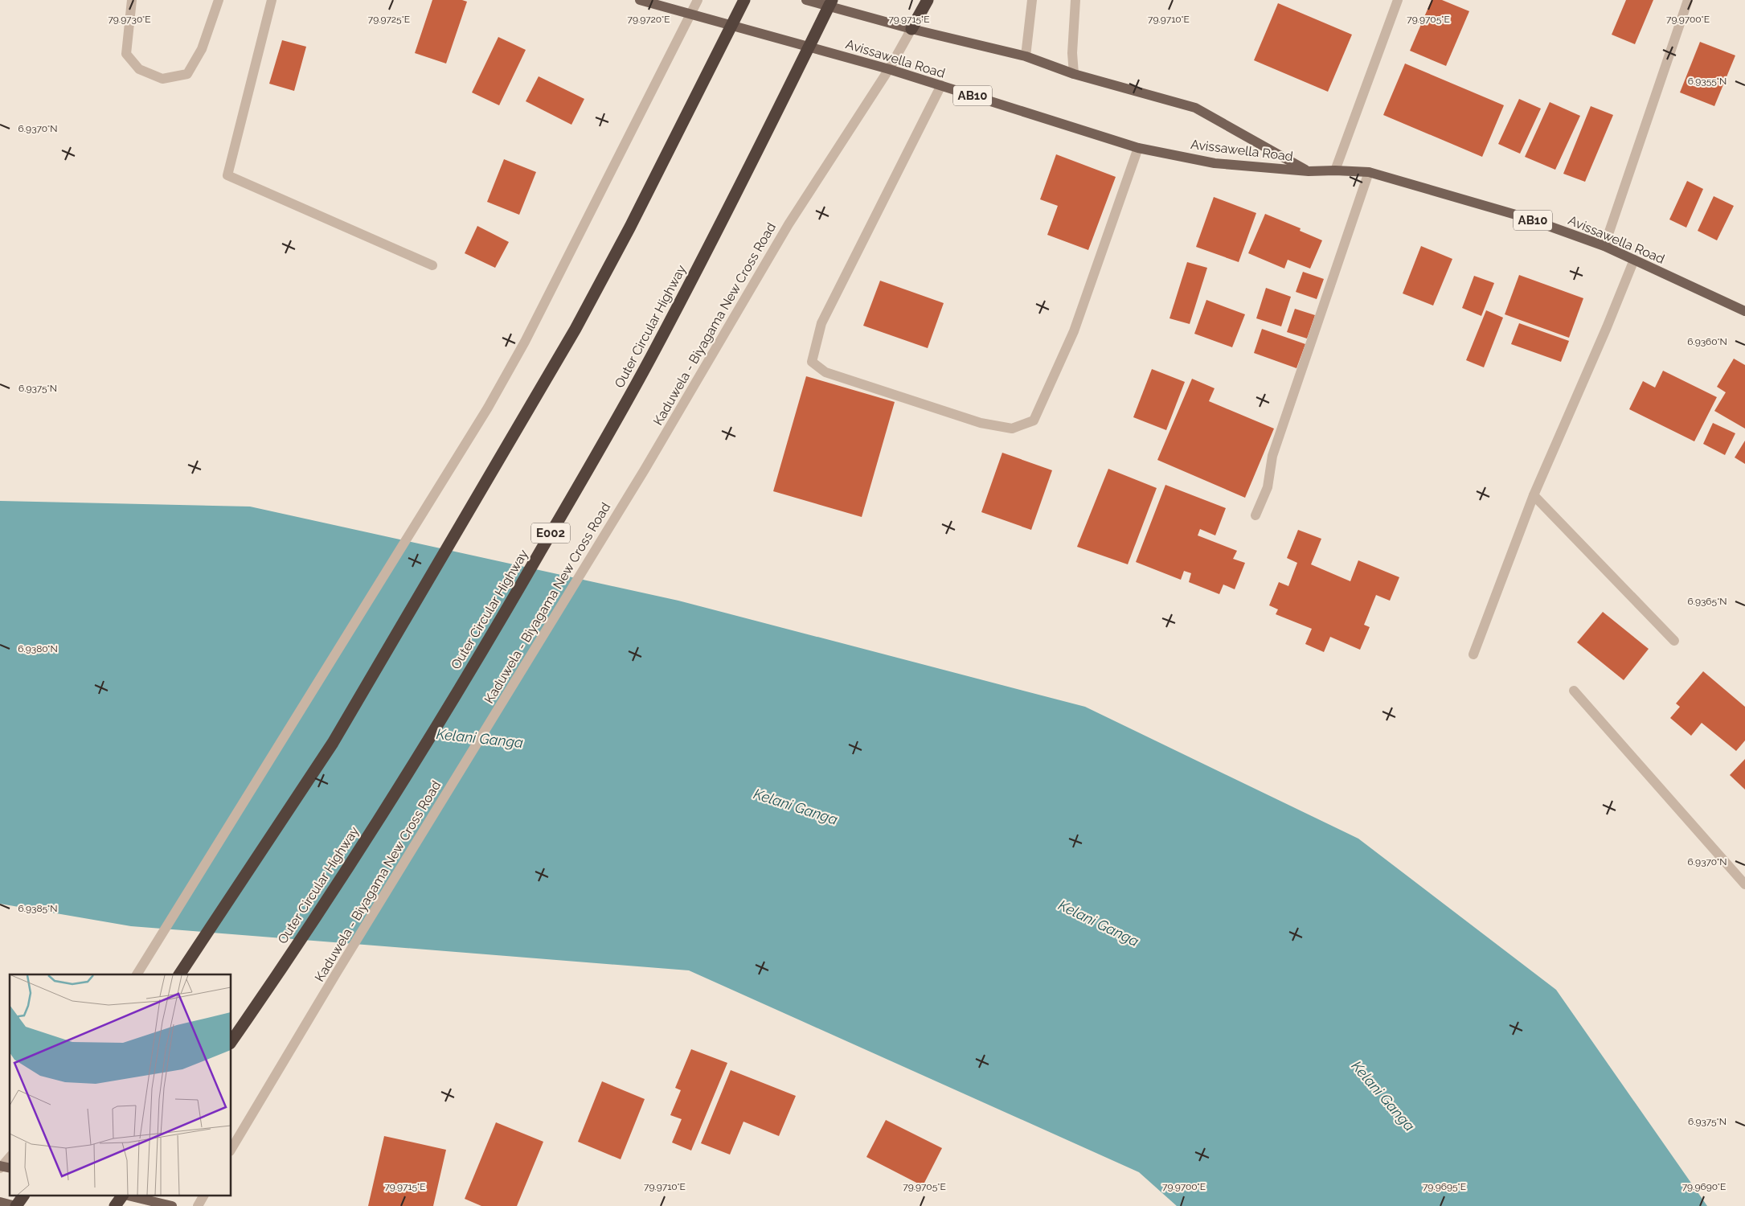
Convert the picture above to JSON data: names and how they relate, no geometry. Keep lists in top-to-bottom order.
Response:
{
  "streets": {
    "highway": ["Outer Circular Highway", "E002"],
    "main road": ["Avissawella Road", "AB10"],
    "street": ["Kaduwela - Biyagama New Cross Road"]
  },
  "crossings": [
    ["Avissawella Road", "Kaduwela - Biyagama New Cross Road"]
  ],
  "water": ["Kelani Ganga"],
  "coordinates": [
    "79.9725°E",
    "79.9720°E",
    "79.9715°E",
    "79.9710°E",
    "79.9705°E",
    "79.9700°E",
    "79.9730°E",
    "6.9355°N",
    "6.9370°N",
    "6.9360°N",
    "6.9375°N",
    "6.9365°N",
    "6.9380°N",
    "6.9385°N",
    "79.9695°E",
    "79.9690°E"
  ]
}
